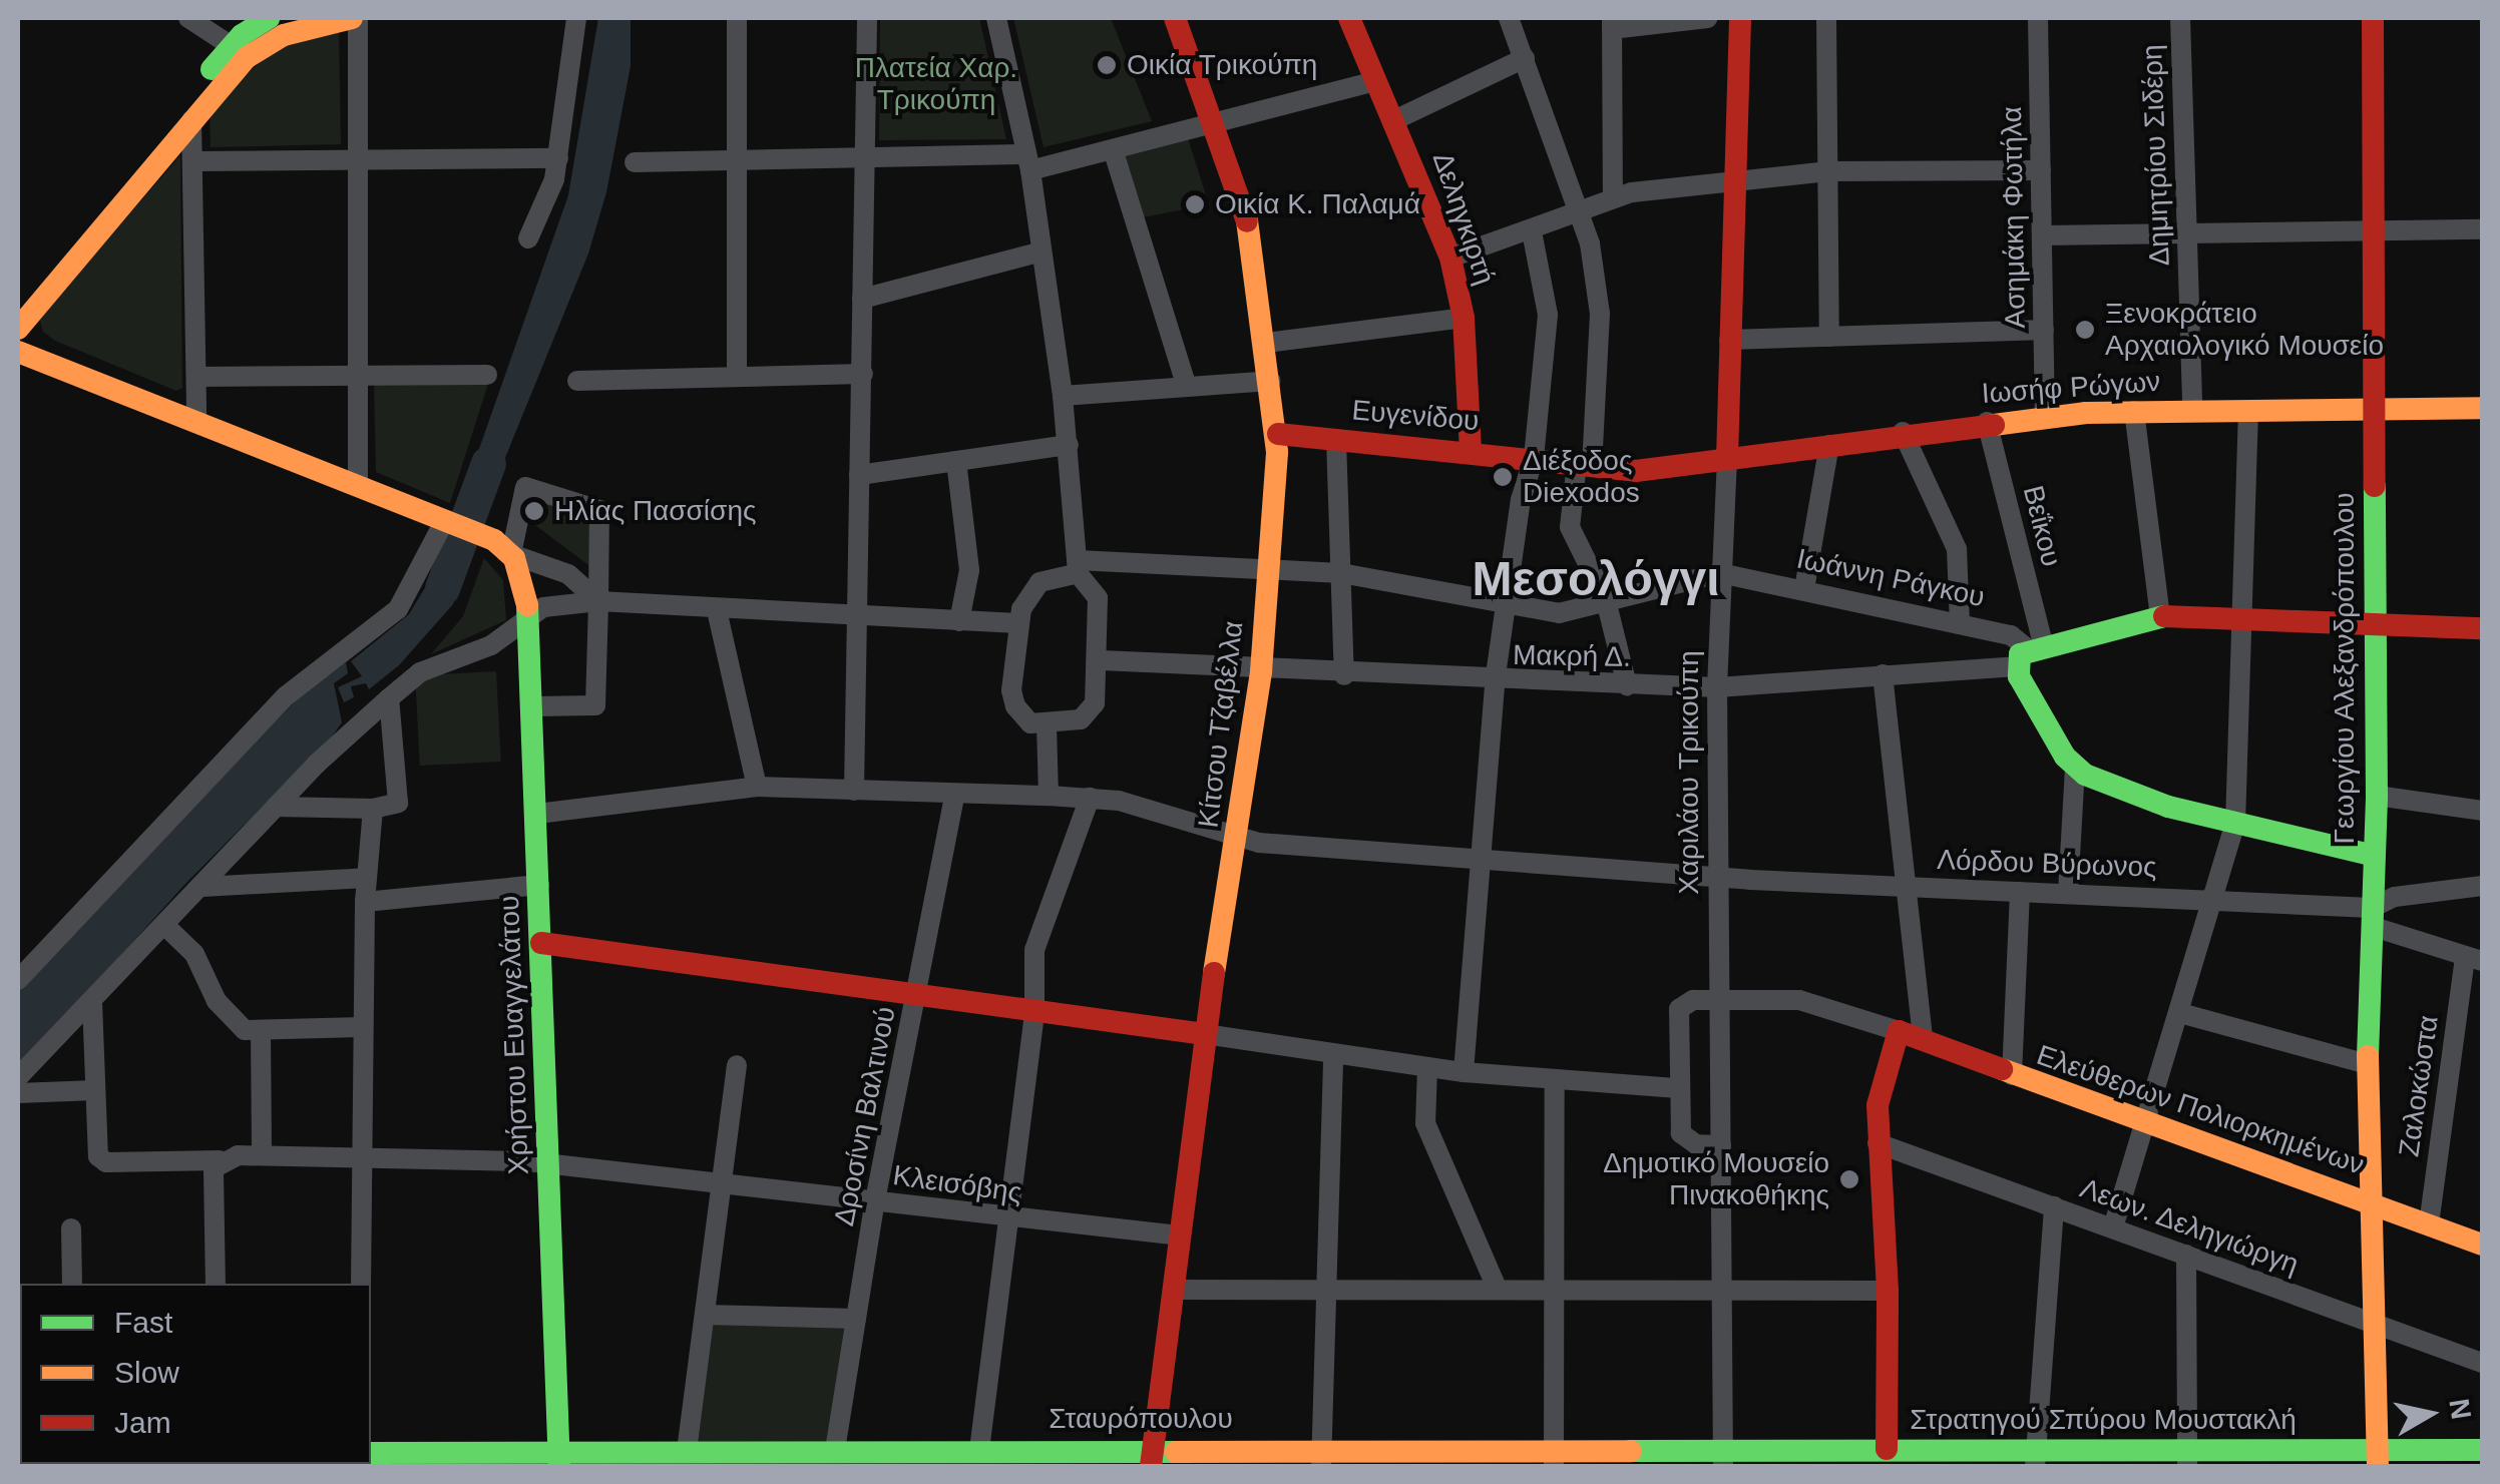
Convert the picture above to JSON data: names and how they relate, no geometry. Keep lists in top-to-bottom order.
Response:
{
  "streets": {
    "street": [
      "Δημητρίου Σιδέρη",
      "Ασημάκη Φωτήλα",
      "Δεληγκιρτή",
      "Ιωσήφ Ρώγων",
      "Ευγενίδου",
      "Βεΐκου",
      "Ιωάννη Ράγκου",
      "Μακρή Δ.",
      "Γεωργίου Αλεξανδρόπουλου",
      "Κίτσου Τζαβέλλα",
      "Χαριλάου Τρικούπη",
      "Λόρδου Βύρωνος",
      "Χρήστου Ευαγγελάτου",
      "Ζαλοκώστα",
      "Ελεύθερων Πολιορκημένων",
      "Δροσίνη Βαλτινού",
      "Κλεισόβης",
      "Λεων. Δεληγιώργη",
      "Σταυρόπουλου",
      "Στρατηγού Σπύρου Μουστακλή"
    ]
  },
  "crossings": [
    ["Δημητρίου Σιδέρη", "Ιωσήφ Ρώγων"],
    ["Ασημάκη Φωτήλα", "Ιωσήφ Ρώγων"],
    ["Δεληγκιρτή", "Ευγενίδου"],
    ["Ιωσήφ Ρώγων", "Ευγενίδου"],
    ["Ιωσήφ Ρώγων", "Βεΐκου"],
    ["Ιωσήφ Ρώγων", "Γεωργίου Αλεξανδρόπουλου"],
    ["Ιωσήφ Ρώγων", "Χαριλάου Τρικούπη"],
    ["Ευγενίδου", "Κίτσου Τζαβέλλα"],
    ["Ευγενίδου", "Χαριλάου Τρικούπη"],
    ["Βεΐκου", "Ιωάννη Ράγκου"],
    ["Βεΐκου", "Μακρή Δ."],
    ["Ιωάννη Ράγκου", "Μακρή Δ."],
    ["Ιωάννη Ράγκου", "Χαριλάου Τρικούπη"],
    ["Μακρή Δ.", "Κίτσου Τζαβέλλα"],
    ["Μακρή Δ.", "Χαριλάου Τρικούπη"],
    ["Γεωργίου Αλεξανδρόπουλου", "Λόρδου Βύρωνος"],
    ["Γεωργίου Αλεξανδρόπουλου", "Ελεύθερων Πολιορκημένων"],
    ["Γεωργίου Αλεξανδρόπουλου", "Λεων. Δεληγιώργη"],
    ["Γεωργίου Αλεξανδρόπουλου", "Στρατηγού Σπύρου Μουστακλή"],
    ["Κίτσου Τζαβέλλα", "Λόρδου Βύρωνος"],
    ["Κίτσου Τζαβέλλα", "Κλεισόβης"],
    ["Κίτσου Τζαβέλλα", "Σταυρόπουλου"],
    ["Χαριλάου Τρικούπη", "Λόρδου Βύρωνος"],
    ["Χαριλάου Τρικούπη", "Σταυρόπουλου"],
    ["Χαριλάου Τρικούπη", "Στρατηγού Σπύρου Μουστακλή"],
    ["Λόρδου Βύρωνος", "Χρήστου Ευαγγελάτου"],
    ["Λόρδου Βύρωνος", "Δροσίνη Βαλτινού"],
    ["Χρήστου Ευαγγελάτου", "Κλεισόβης"],
    ["Χρήστου Ευαγγελάτου", "Σταυρόπουλου"],
    ["Ζαλοκώστα", "Ελεύθερων Πολιορκημένων"],
    ["Δροσίνη Βαλτινού", "Κλεισόβης"],
    ["Δροσίνη Βαλτινού", "Σταυρόπουλου"],
    ["Σταυρόπουλου", "Στρατηγού Σπύρου Μουστακλή"]
  ],
  "districts": ["Μεσολόγγι"],
  "parks": ["Πλατεία Χαρ. Τρικούπη"],
  "places": [
    "Οικία Τρικούπη",
    "Οικία Κ. Παλαμά",
    "Ξενοκράτειο Αρχαιολογικό Μουσείο",
    "Διέξοδος Diexodos",
    "Ηλίας Πασσίσης",
    "Δημοτικό Μουσείο Πινακοθήκης"
  ],
  "legend": ["Fast", "Slow", "Jam"],
  "north": "right"
}
